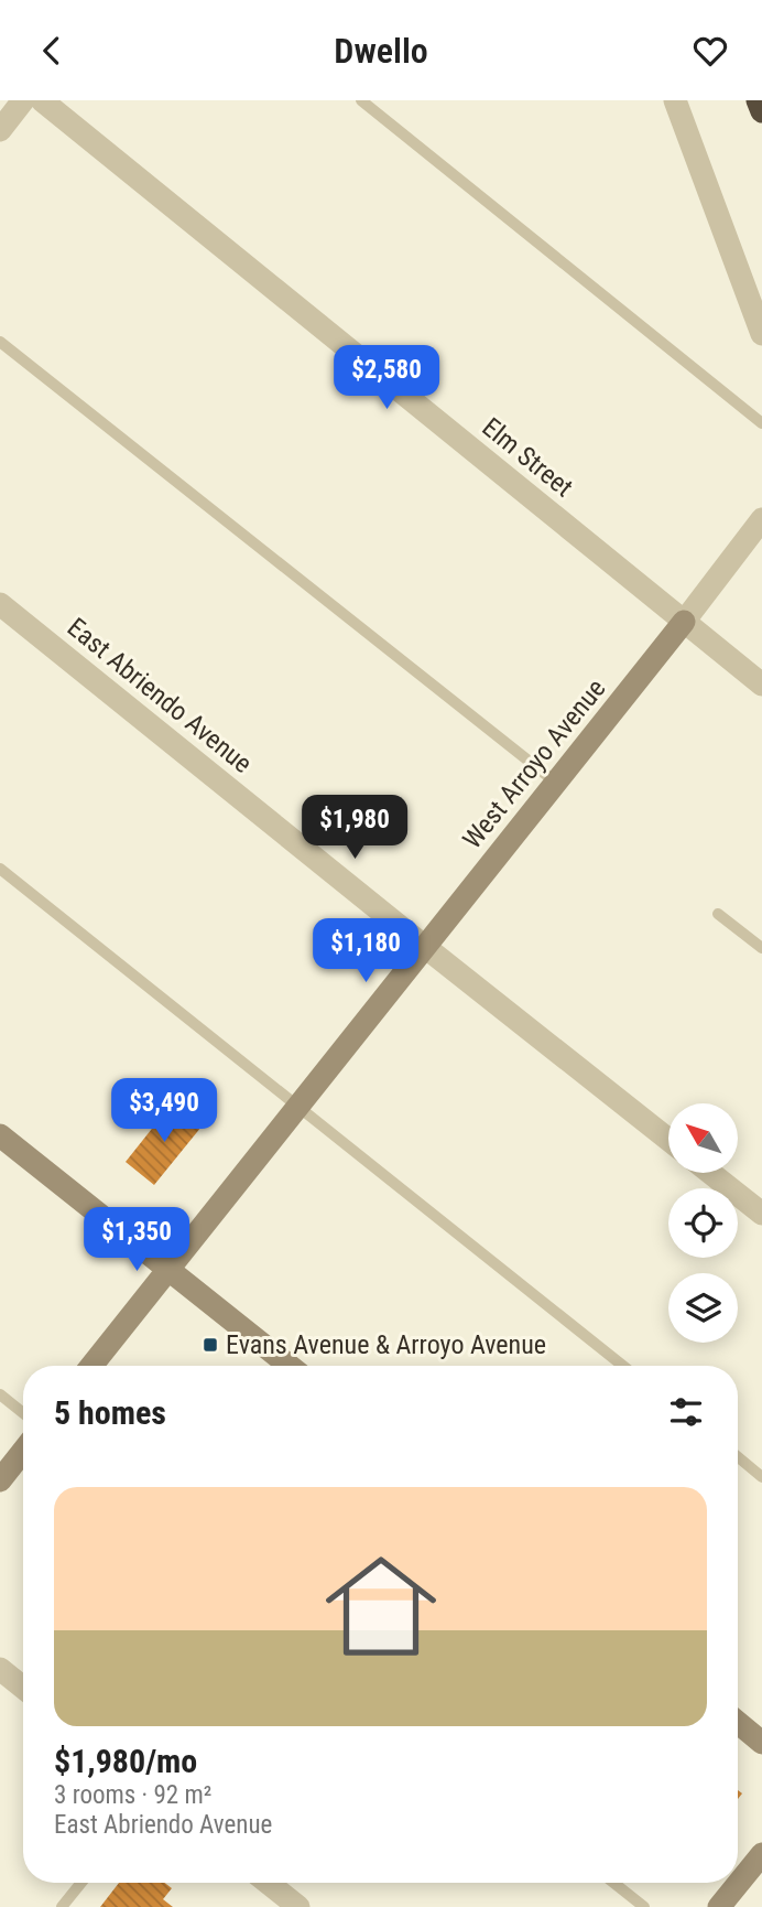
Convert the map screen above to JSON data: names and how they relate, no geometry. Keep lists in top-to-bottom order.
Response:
{
  "streets": {
    "street": ["Elm Street", "East Abriendo Avenue", "West Arroyo Avenue"]
  },
  "crossings": [
    ["Elm Street", "West Arroyo Avenue"],
    ["East Abriendo Avenue", "West Arroyo Avenue"]
  ],
  "places": {
    "transit": ["Evans Avenue & Arroyo Avenue"]
  },
  "north": "top left",
  "page": {
    "header": "Dwello",
    "price": [
      "$2,580",
      "$1,980",
      "$1,180",
      "$3,490",
      "$1,350"
    ],
    "heading": "5 homes",
    "list": [
      {
        "name": "$1,980/mo",
        "note": "3 rooms · 92 m² · East Abriendo Avenue"
      }
    ]
  }
}
